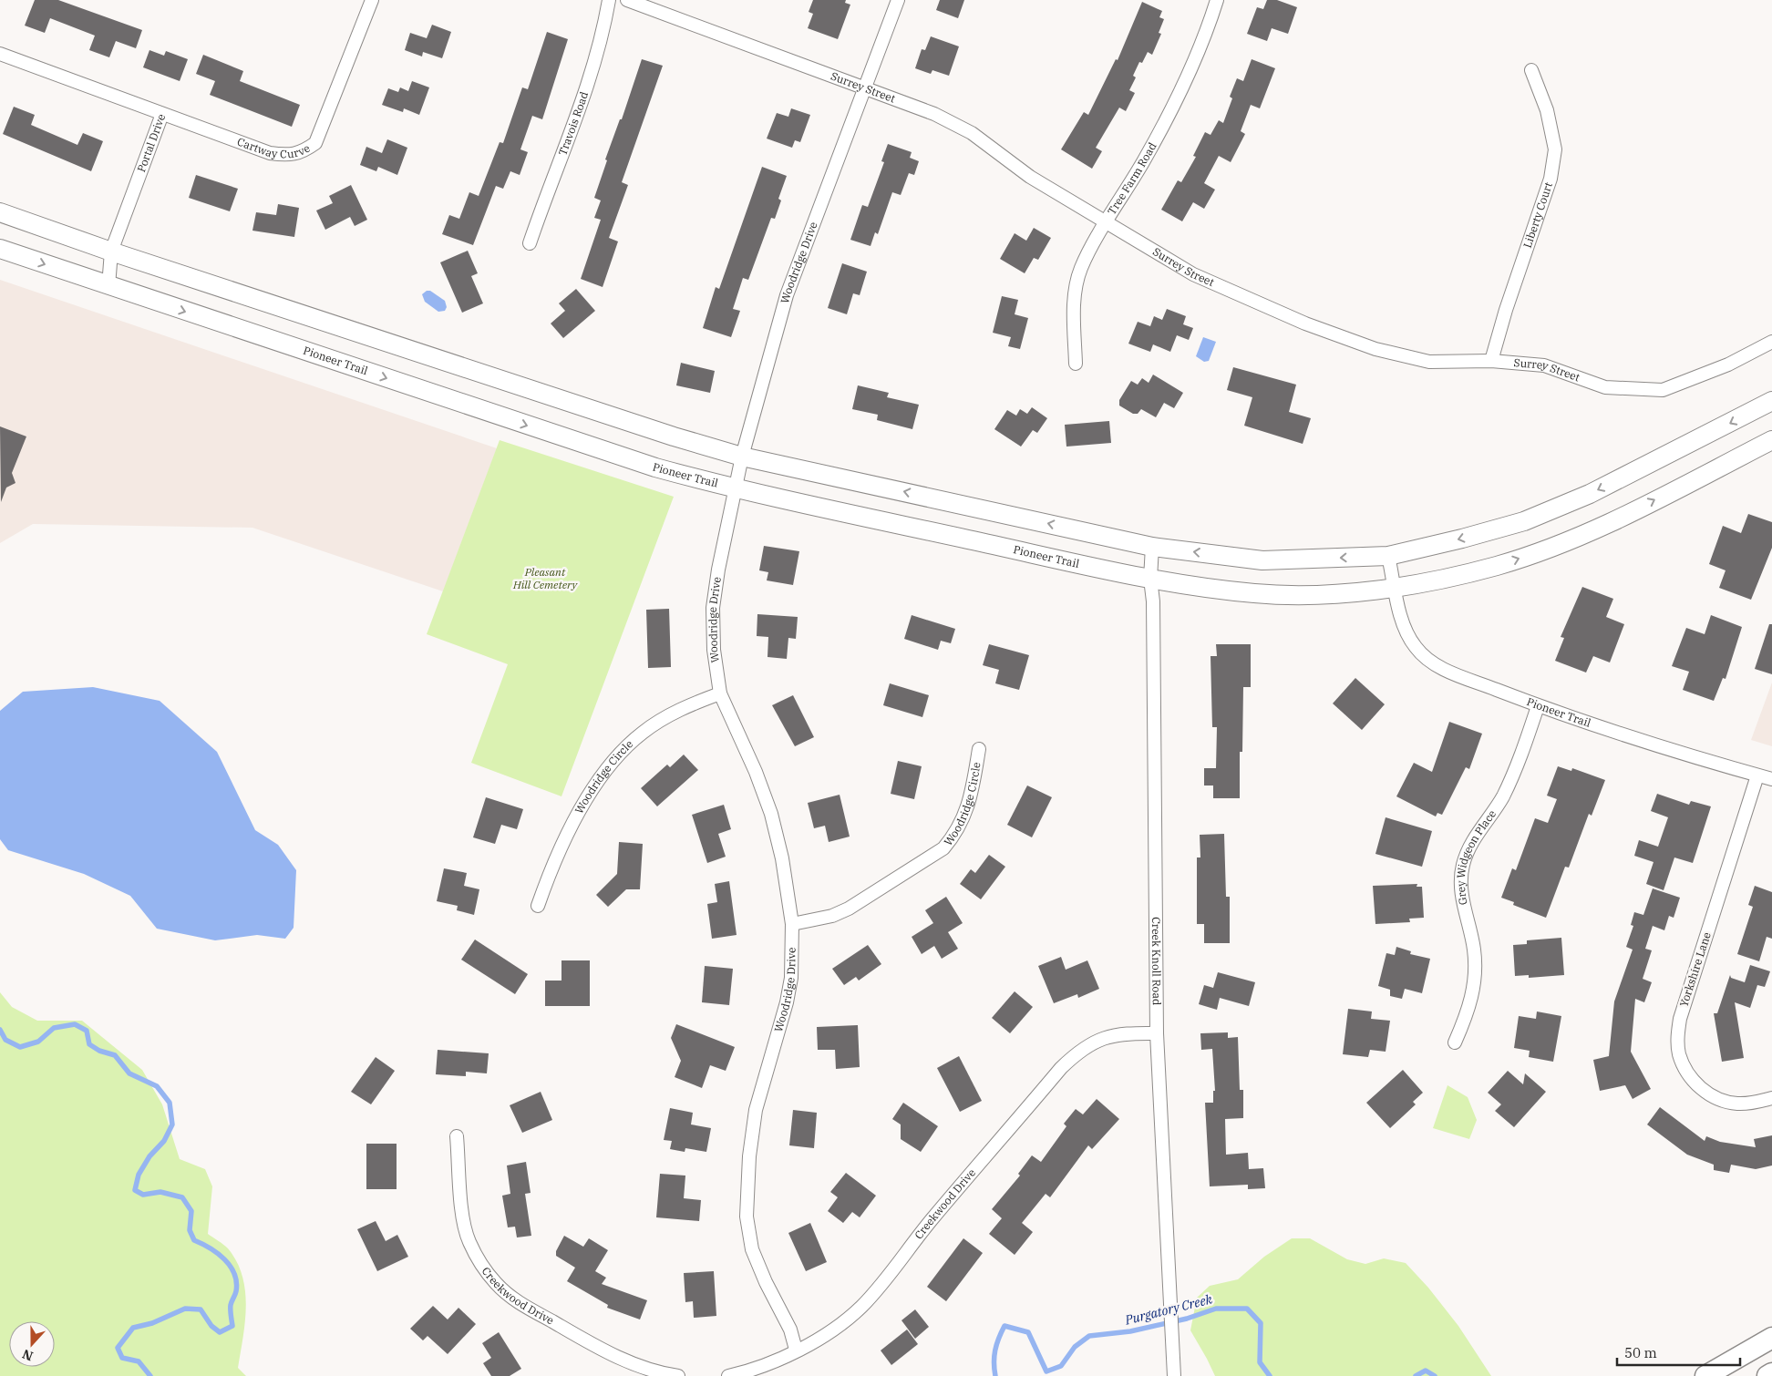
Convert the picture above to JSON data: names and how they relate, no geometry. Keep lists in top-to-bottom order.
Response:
{
  "streets": {
    "main road": ["Pioneer Trail"],
    "street": [
      "Surrey Street",
      "Travois Road",
      "Cartway Curve",
      "Portal Drive",
      "Tree Farm Road",
      "Liberty Court",
      "Woodridge Drive",
      "Woodridge Circle",
      "Grey Widgeon Place",
      "Creek Knoll Road",
      "Yorkshire Lane",
      "Creekwood Drive"
    ]
  },
  "crossings": [
    ["Surrey Street", "Tree Farm Road"],
    ["Surrey Street", "Liberty Court"],
    ["Surrey Street", "Woodridge Drive"],
    ["Cartway Curve", "Portal Drive"],
    ["Portal Drive", "Pioneer Trail"],
    ["Woodridge Drive", "Pioneer Trail"],
    ["Woodridge Drive", "Woodridge Circle"],
    ["Woodridge Drive", "Creekwood Drive"],
    ["Pioneer Trail", "Grey Widgeon Place"],
    ["Pioneer Trail", "Creek Knoll Road"],
    ["Pioneer Trail", "Yorkshire Lane"],
    ["Creek Knoll Road", "Creekwood Drive"]
  ],
  "water": ["Purgatory Creek"],
  "parks": ["Pleasant Hill Cemetery"],
  "scale_bar": "50 m",
  "north": "bottom"
}
